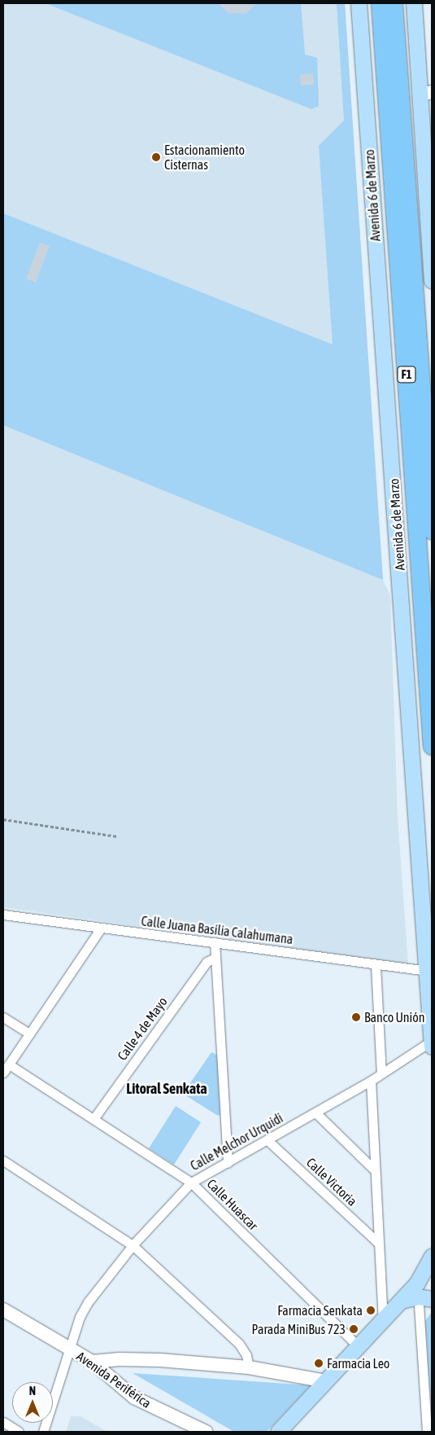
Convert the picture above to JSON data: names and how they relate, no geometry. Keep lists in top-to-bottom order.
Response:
{
  "streets": {
    "highway": ["Avenida 6 de Marzo", "F1"],
    "street": [
      "Calle Juana Basilia Calahumana",
      "Calle 4 de Mayo",
      "Calle Melchor Urquidi",
      "Calle Victoria",
      "Calle Huascar",
      "Avenida Periférica"
    ]
  },
  "crossings": [
    ["Avenida 6 de Marzo", "Calle Juana Basilia Calahumana"],
    ["Avenida 6 de Marzo", "Calle Melchor Urquidi"],
    ["Calle 4 de Mayo", "Calle Huascar"],
    ["Calle Melchor Urquidi", "Calle Victoria"],
    ["Calle Melchor Urquidi", "Calle Huascar"],
    ["Calle Melchor Urquidi", "Avenida Periférica"]
  ],
  "districts": ["Litoral Senkata"],
  "places": [
    "Estacionamiento Cisternas",
    "Banco Unión",
    "Farmacia Senkata",
    "Parada MiniBus 723",
    "Farmacia Leo"
  ],
  "north": "top"
}
